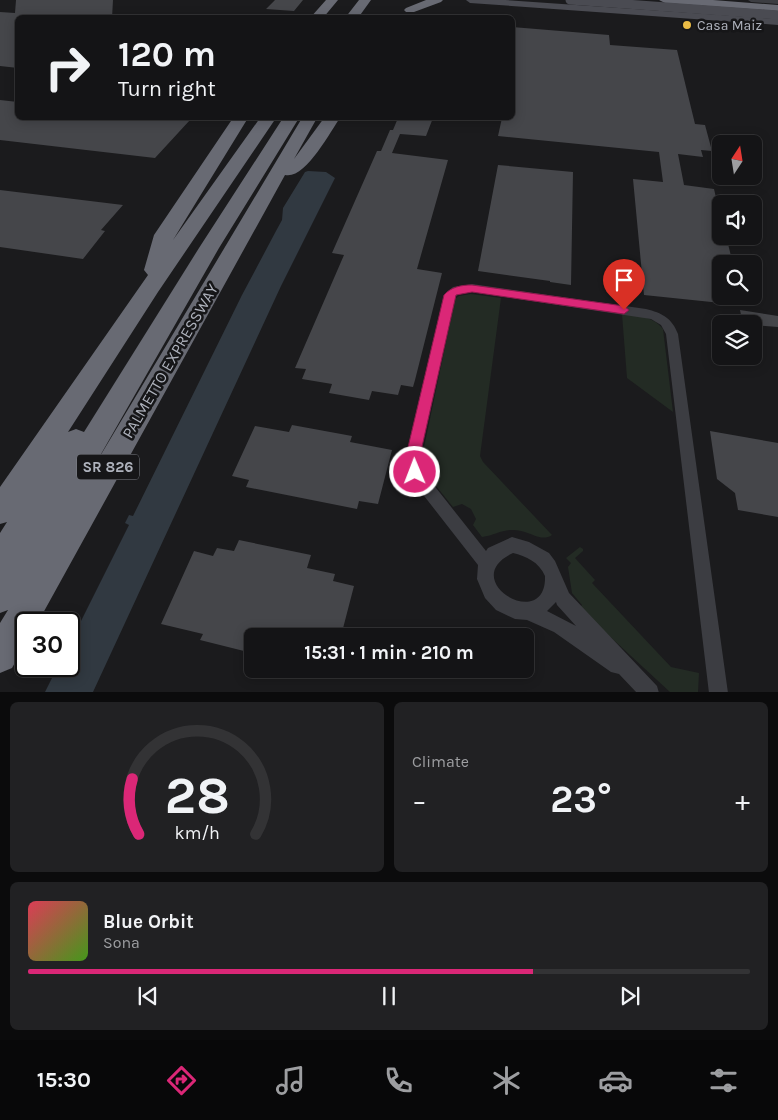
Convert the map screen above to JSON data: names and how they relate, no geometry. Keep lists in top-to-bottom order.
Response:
{
  "streets": {
    "highway": ["PALMETTO EXPRESSWAY", "SR 826"]
  },
  "places": ["Casa Maiz"],
  "north": "top",
  "page": {
    "turn": ["120 m", "Turn right"],
    "limit": "30",
    "trip": "15:31 · 1 min · 210 m",
    "tile": "Climate",
    "heat": ["−", "23°", "+"],
    "song": ["Blue Orbit", "Sona"],
    "tabs": "15:30",
    "gauge": ["28", "km/h"]
  }
}
